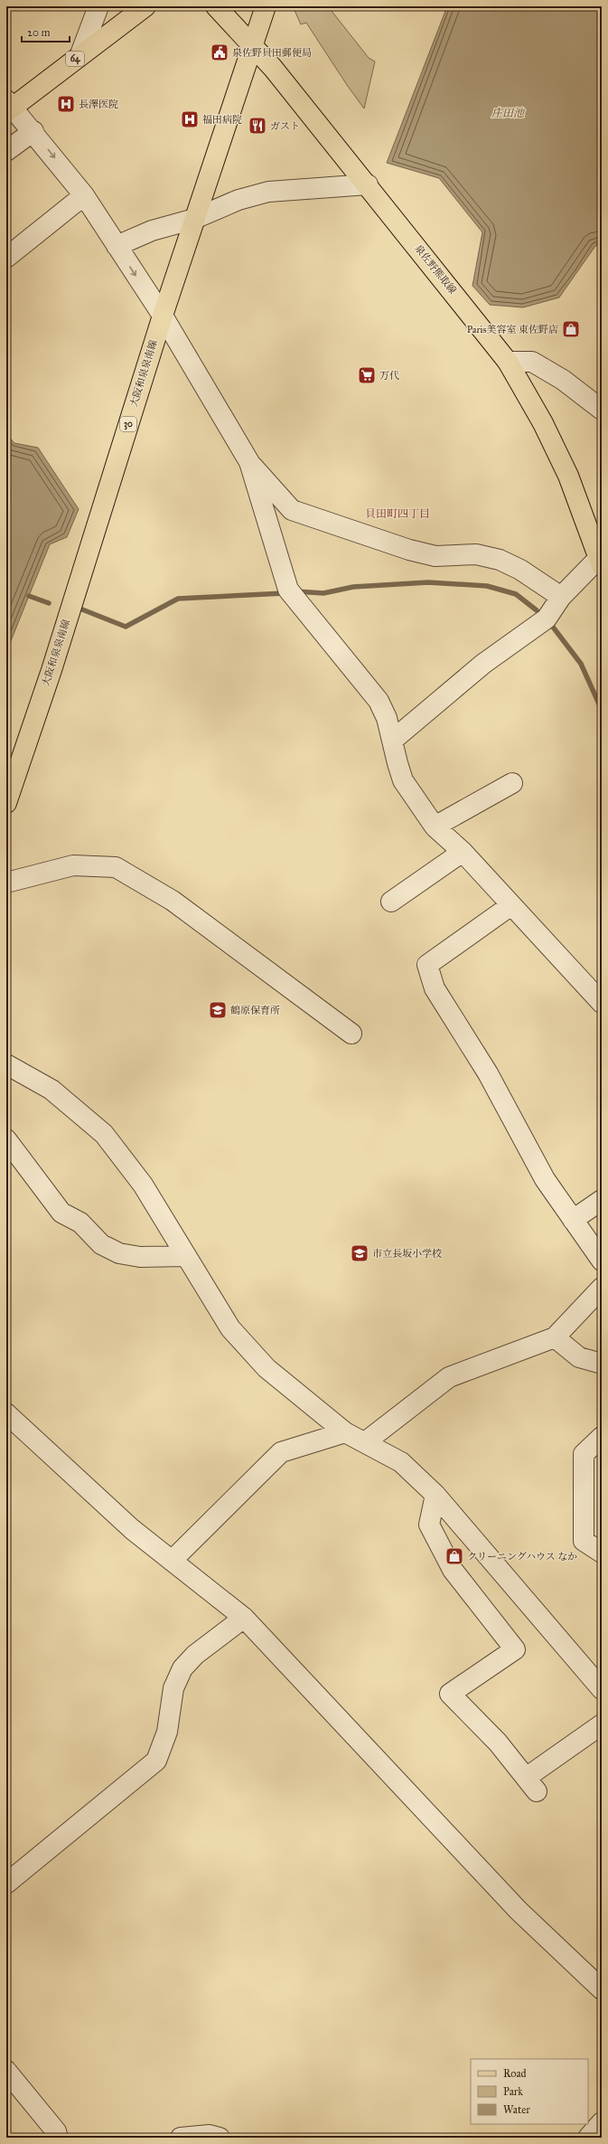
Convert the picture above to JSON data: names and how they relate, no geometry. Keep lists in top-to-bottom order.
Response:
{
  "streets": {
    "main road": [
      "64",
      "泉佐野熊取線",
      "大阪和泉泉南線",
      "30"
    ]
  },
  "crossings": [
    ["泉佐野熊取線", "大阪和泉泉南線"]
  ],
  "districts": ["貝田町四丁目"],
  "water": ["庄田池"],
  "places": {
    "public building": ["泉佐野貝田郵便局"],
    "hospital": ["長澤医院", "福田病院"],
    "restaurant": ["ガスト"],
    "shop": ["Paris美容室 東佐野店", "クリーニングハウス なか"],
    "supermarket": ["万代"],
    "school or university": ["鶴原保育所", "市立長坂小学校"]
  },
  "legend": ["Road", "Park", "Water"],
  "scale_bar": "20 m"
}
